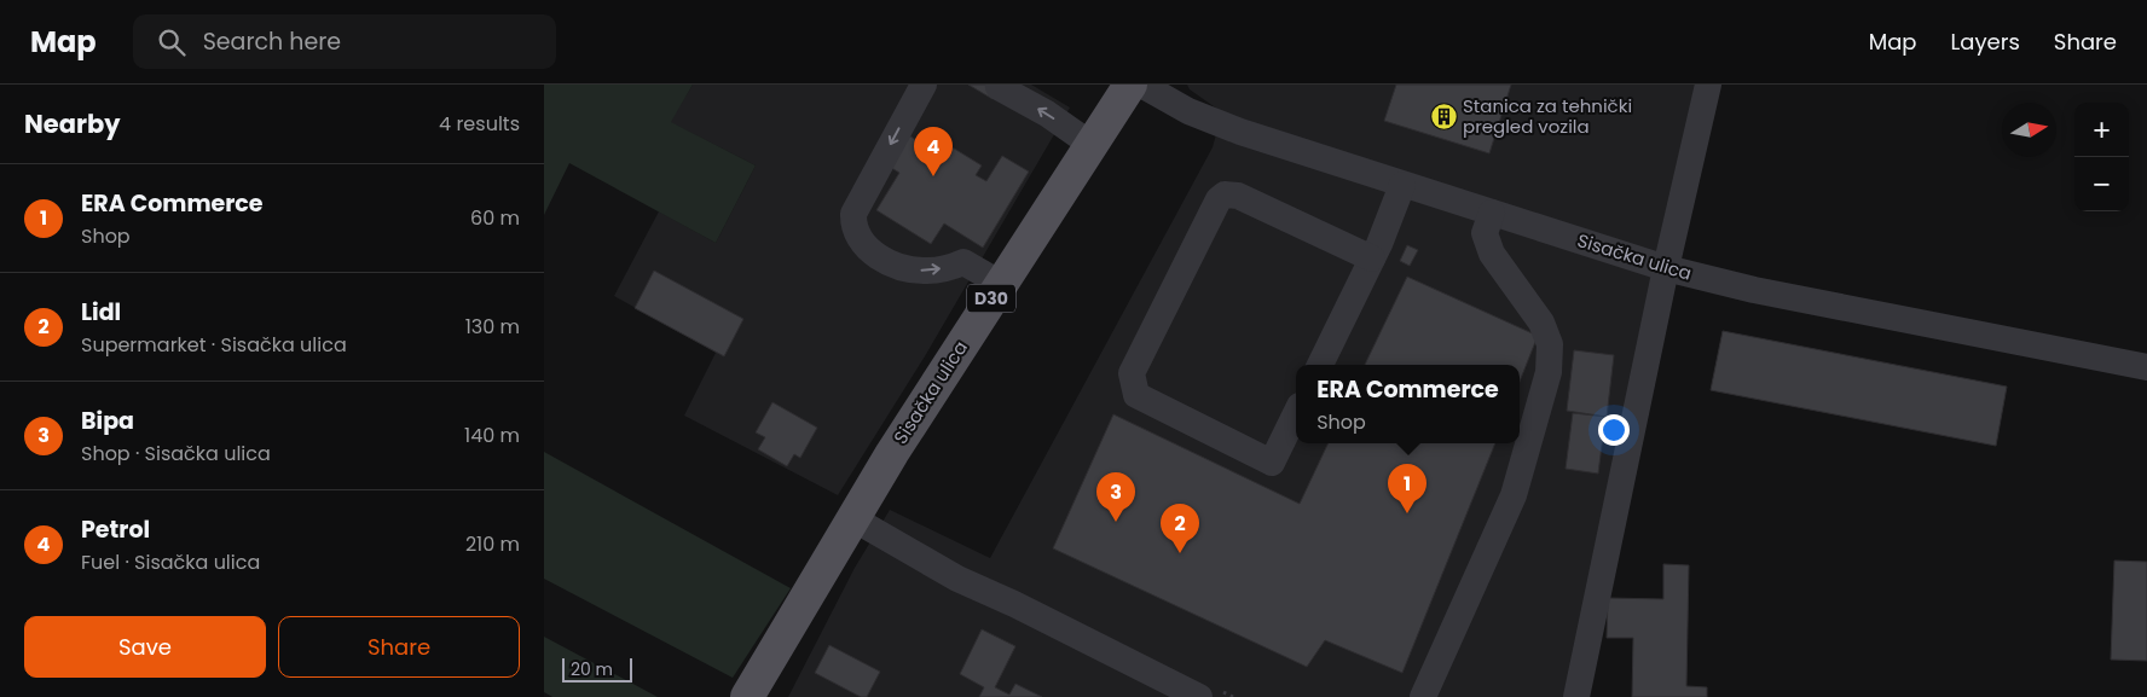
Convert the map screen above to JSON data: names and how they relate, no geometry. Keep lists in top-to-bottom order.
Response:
{
  "streets": {
    "main road": ["Sisačka ulica", "D30"]
  },
  "places": {
    "building": ["Stanica za tehnički pregled vozila"]
  },
  "scale_bar": "20 m",
  "north": "right",
  "page": {
    "header": "Map",
    "search": "Search here",
    "nav": ["Map", "Layers", "Share"],
    "heading": ["Nearby", "4 results"],
    "map_buttons": ["+", "−"],
    "pins": [
      "4",
      "1",
      "3",
      "2"
    ],
    "list": [
      {
        "mark": "1",
        "name": "ERA Commerce",
        "note": "Shop",
        "value": "60 m"
      },
      {
        "mark": "2",
        "name": "Lidl",
        "note": "Supermarket · Sisačka ulica",
        "value": "130 m"
      },
      {
        "mark": "3",
        "name": "Bipa",
        "note": "Shop · Sisačka ulica",
        "value": "140 m"
      },
      {
        "mark": "4",
        "name": "Petrol",
        "note": "Fuel · Sisačka ulica",
        "value": "210 m"
      }
    ],
    "popup": ["ERA Commerce", "Shop"],
    "buttons": ["Save", "Share"],
    "scale": "20 m"
  }
}
